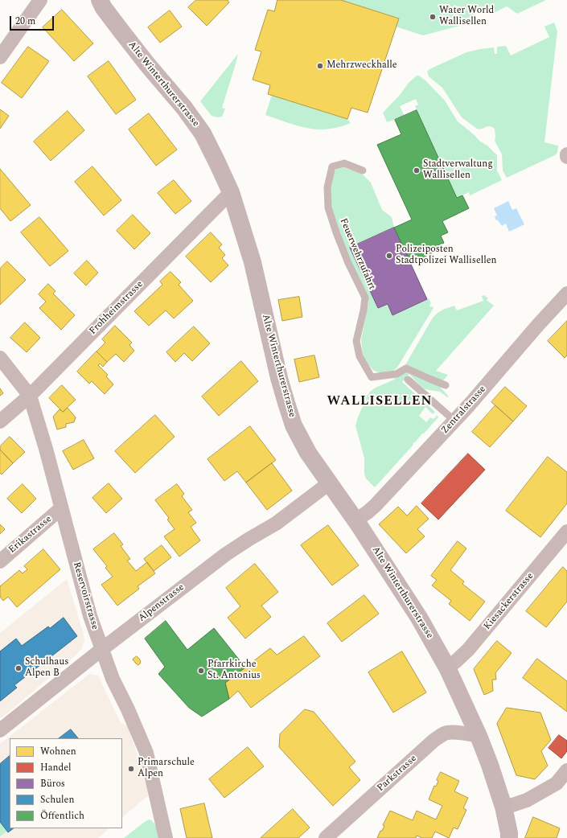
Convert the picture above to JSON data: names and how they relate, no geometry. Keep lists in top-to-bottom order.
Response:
{
  "streets": {
    "main road": ["Alte Winterthurerstrasse"],
    "street": [
      "Frohheimstrasse",
      "Zentralstrasse",
      "Erikastrasse",
      "Reservoirstrasse",
      "Kiesackerstrasse",
      "Alpenstrasse",
      "Parkstrasse"
    ],
    "lane": ["Feuerwehrzufahrt"]
  },
  "crossings": [
    ["Alte Winterthurerstrasse", "Frohheimstrasse"],
    ["Alte Winterthurerstrasse", "Zentralstrasse"],
    ["Alte Winterthurerstrasse", "Kiesackerstrasse"],
    ["Alte Winterthurerstrasse", "Alpenstrasse"],
    ["Alte Winterthurerstrasse", "Parkstrasse"],
    ["Frohheimstrasse", "Reservoirstrasse"],
    ["Erikastrasse", "Reservoirstrasse"],
    ["Reservoirstrasse", "Alpenstrasse"]
  ],
  "districts": ["WALLISELLEN"],
  "places": [
    "Water World Wallisellen",
    "Mehrzweckhalle",
    "Stadtverwaltung Wallisellen",
    "Polizeiposten Stadtpolizei Wallisellen",
    "Schulhaus Alpen B",
    "Pfarrkirche St. Antonius",
    "Primarschule Alpen"
  ],
  "legend": [
    "Wohnen",
    "Handel",
    "Büros",
    "Schulen",
    "Öffentlich"
  ],
  "scale_bar": "20 m"
}
